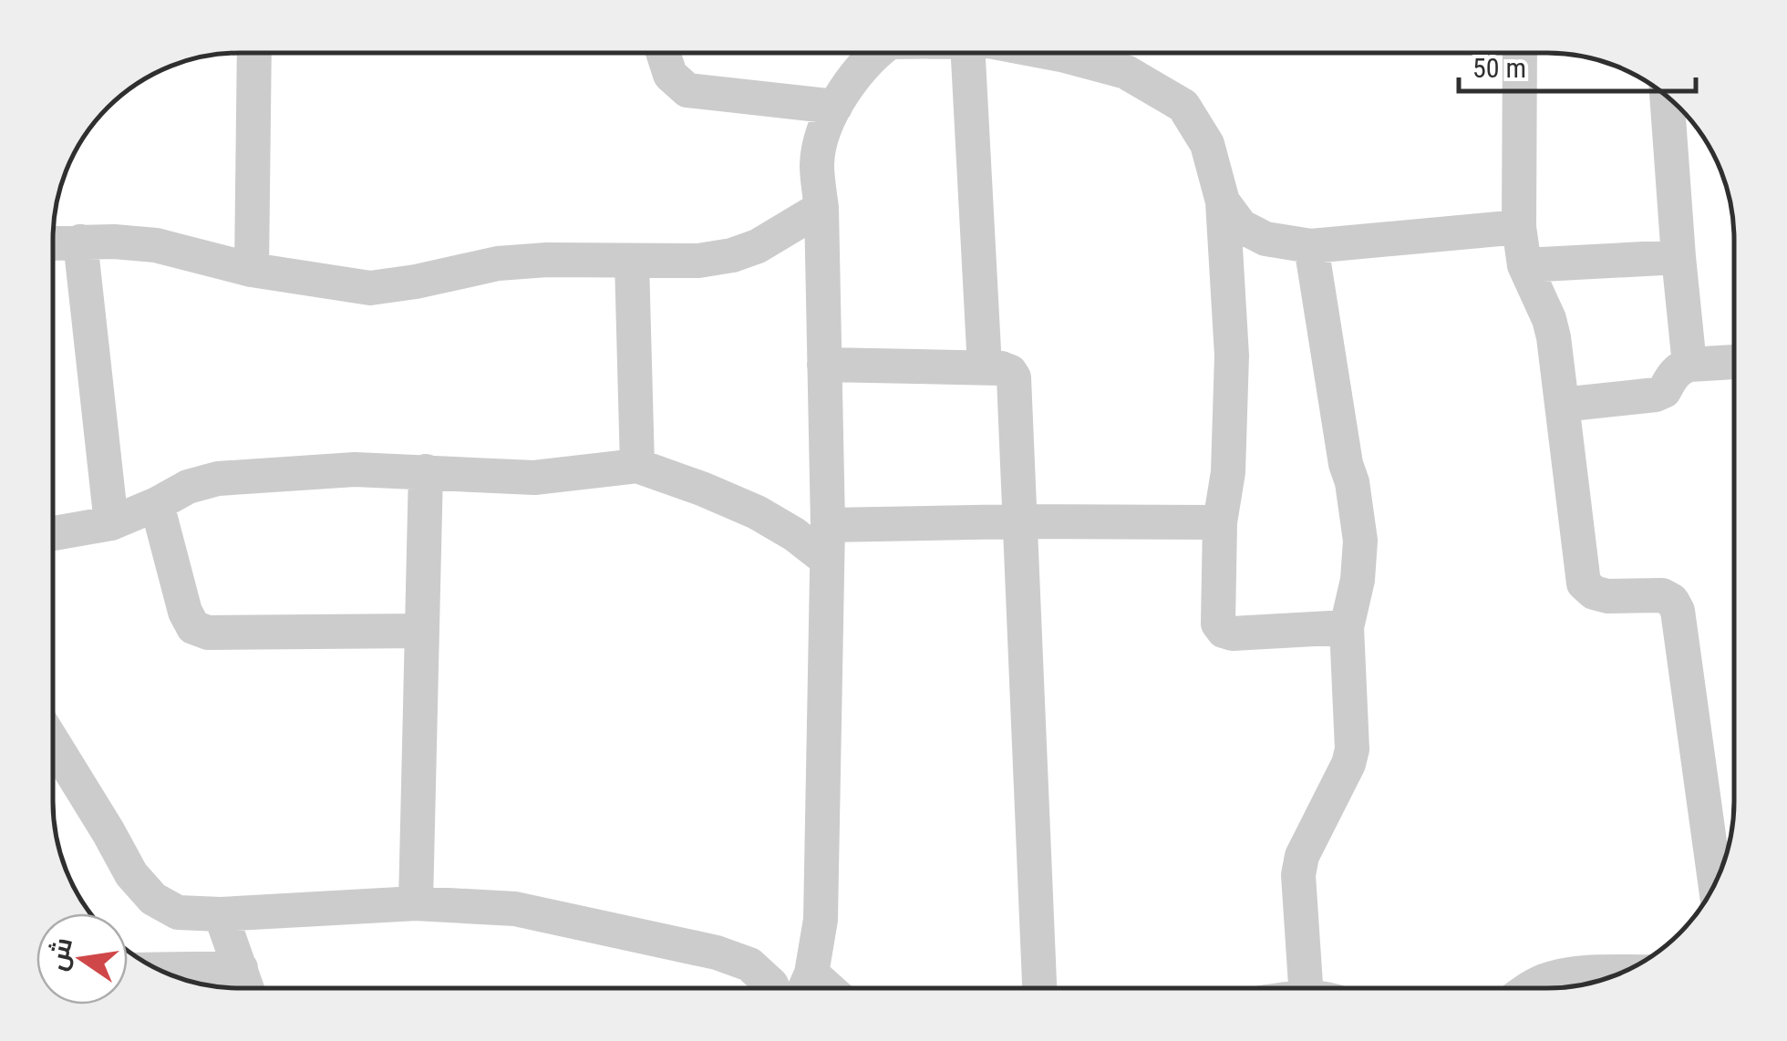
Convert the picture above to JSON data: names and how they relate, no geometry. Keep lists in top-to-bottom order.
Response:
{
  "scale_bar": "50 m",
  "north": "left"
}
